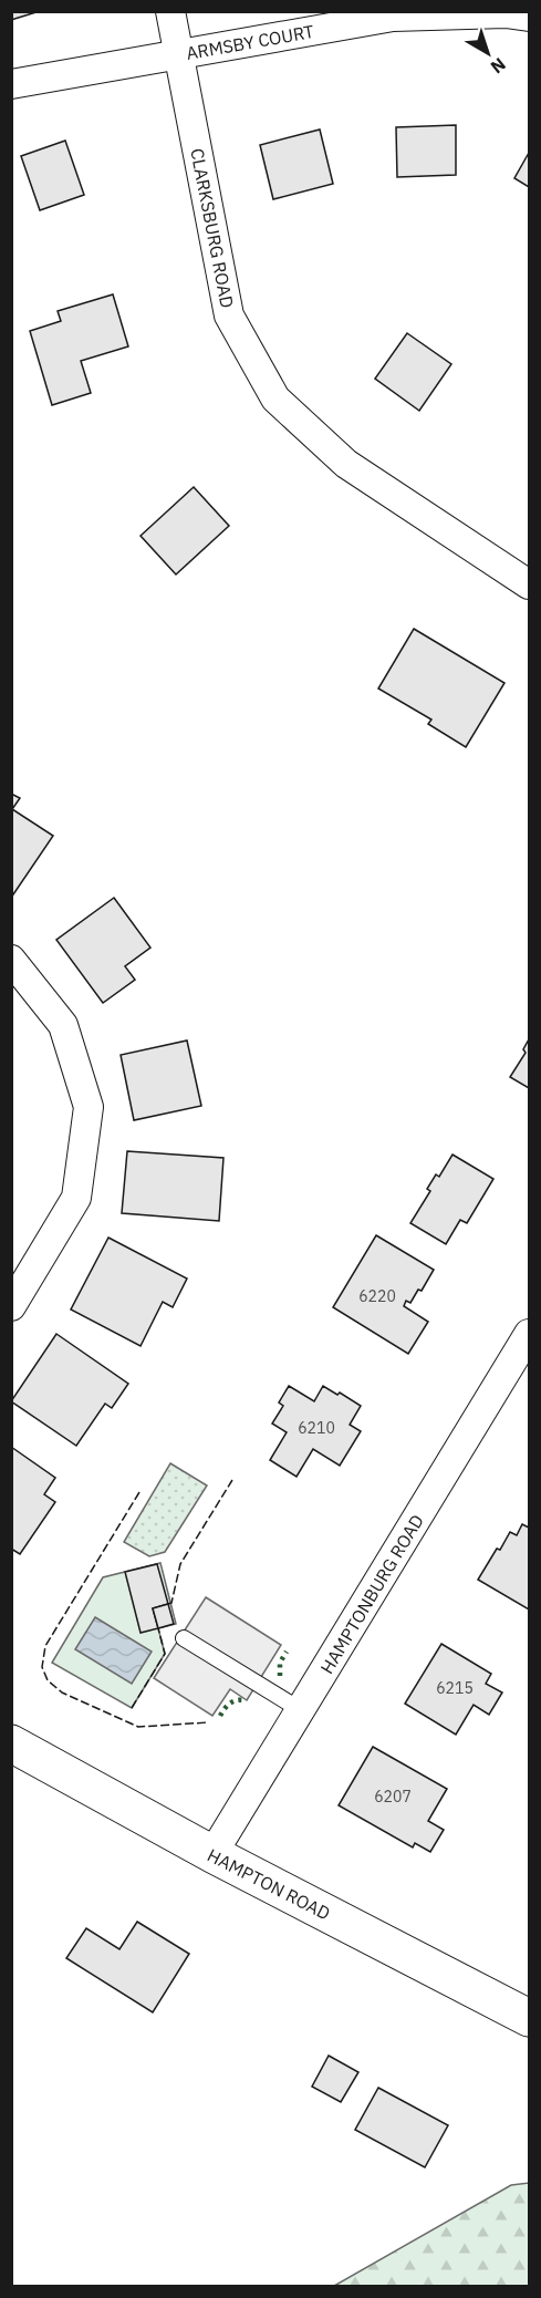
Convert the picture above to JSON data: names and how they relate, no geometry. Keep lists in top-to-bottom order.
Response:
{
  "streets": {
    "main road": ["HAMPTON ROAD"],
    "street": ["ARMSBY COURT", "CLARKSBURG ROAD", "HAMPTONBURG ROAD"]
  },
  "crossings": [
    ["ARMSBY COURT", "CLARKSBURG ROAD"],
    ["HAMPTONBURG ROAD", "HAMPTON ROAD"]
  ],
  "house_numbers": [
    "6220",
    "6210",
    "6215",
    "6207"
  ],
  "north": "bottom right"
}
